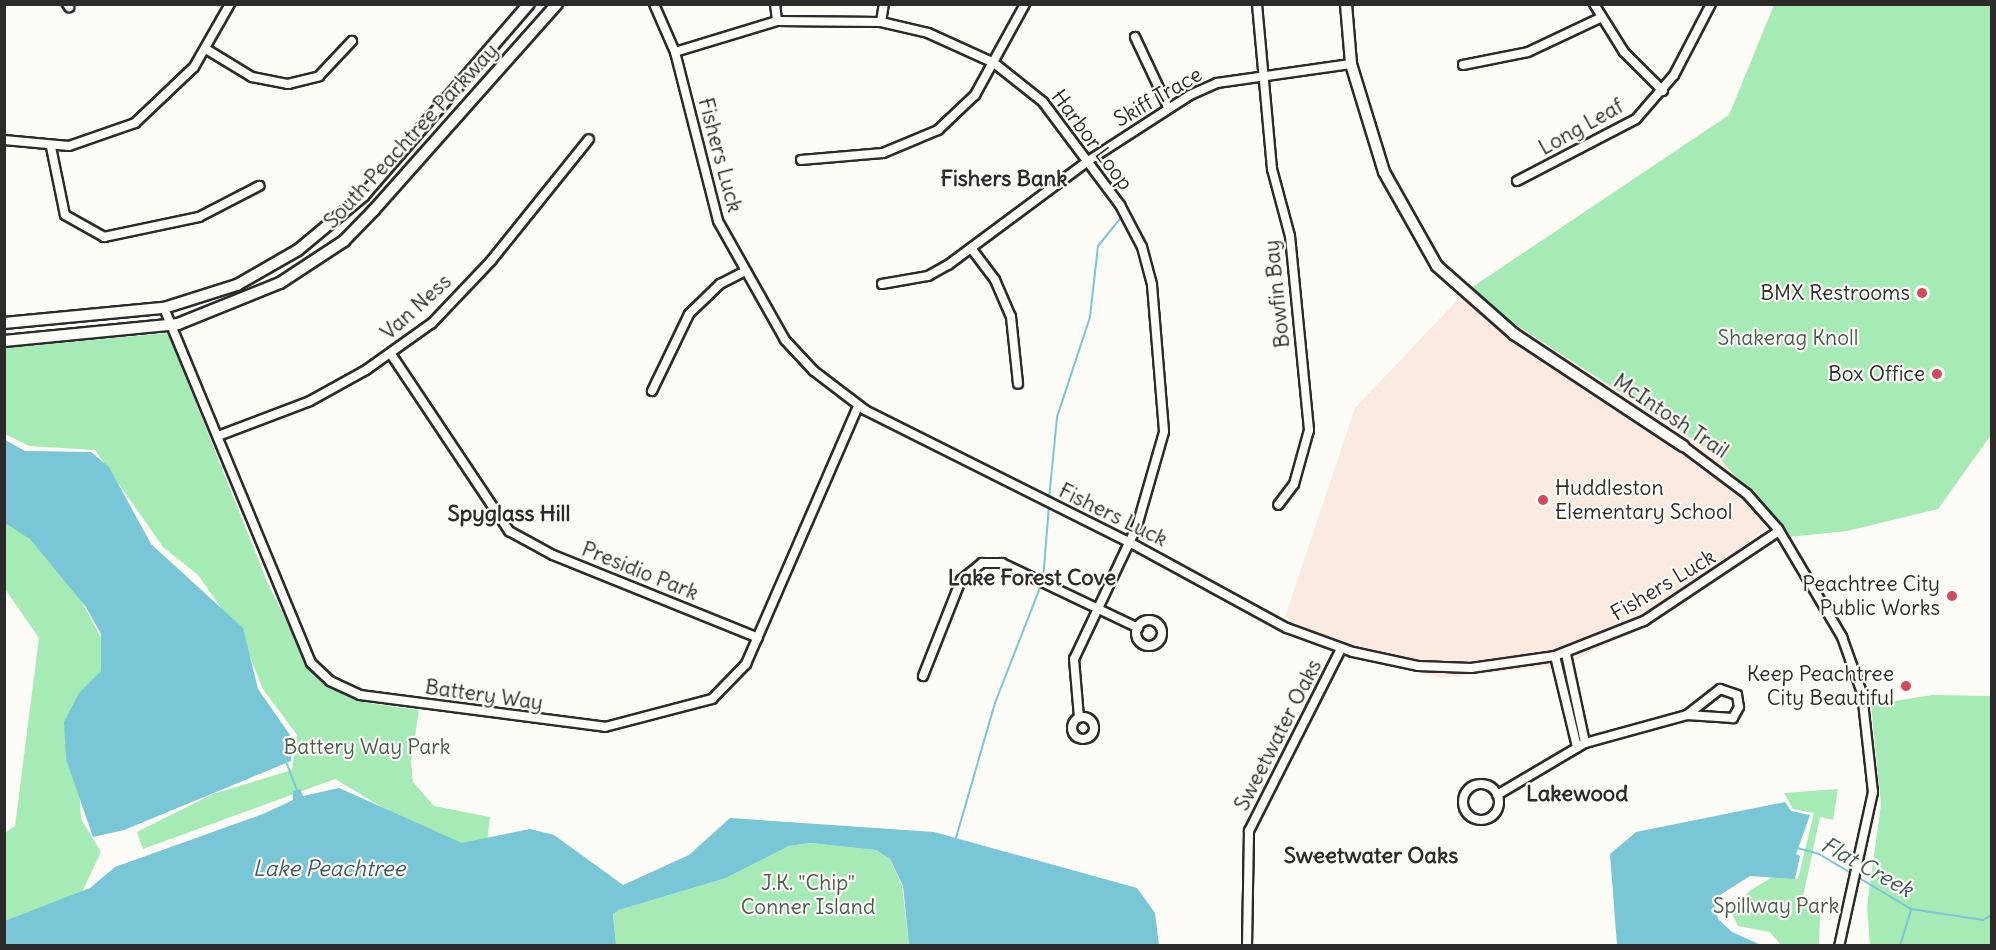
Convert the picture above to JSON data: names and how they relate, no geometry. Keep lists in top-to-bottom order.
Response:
{
  "streets": {
    "main road": ["South Peachtree Parkway", "McIntosh Trail"],
    "street": [
      "Skiff Trace",
      "Long Leaf",
      "Harbor Loop",
      "Fishers Luck",
      "Bowfin Bay",
      "Van Ness",
      "Presidio Park",
      "Battery Way",
      "Sweetwater Oaks"
    ]
  },
  "crossings": [
    ["Skiff Trace", "Harbor Loop"],
    ["Skiff Trace", "Bowfin Bay"],
    ["Skiff Trace", "McIntosh Trail"],
    ["South Peachtree Parkway", "Battery Way"],
    ["Harbor Loop", "Fishers Luck"],
    ["Fishers Luck", "McIntosh Trail"],
    ["Fishers Luck", "Battery Way"],
    ["Fishers Luck", "Sweetwater Oaks"],
    ["Van Ness", "Presidio Park"],
    ["Van Ness", "Battery Way"],
    ["Presidio Park", "Battery Way"]
  ],
  "districts": [
    "Fishers Bank",
    "Spyglass Hill",
    "Lake Forest Cove",
    "Lakewood",
    "Sweetwater Oaks"
  ],
  "water": ["Flat Creek", "Lake Peachtree"],
  "parks": [
    "Shakerag Knoll",
    "Battery Way Park",
    "J.K. \"Chip\" Conner Island",
    "Spillway Park"
  ],
  "places": [
    "BMX Restrooms",
    "Box Office",
    "Huddleston Elementary School",
    "Peachtree City Public Works",
    "Keep Peachtree City Beautiful"
  ]
}
